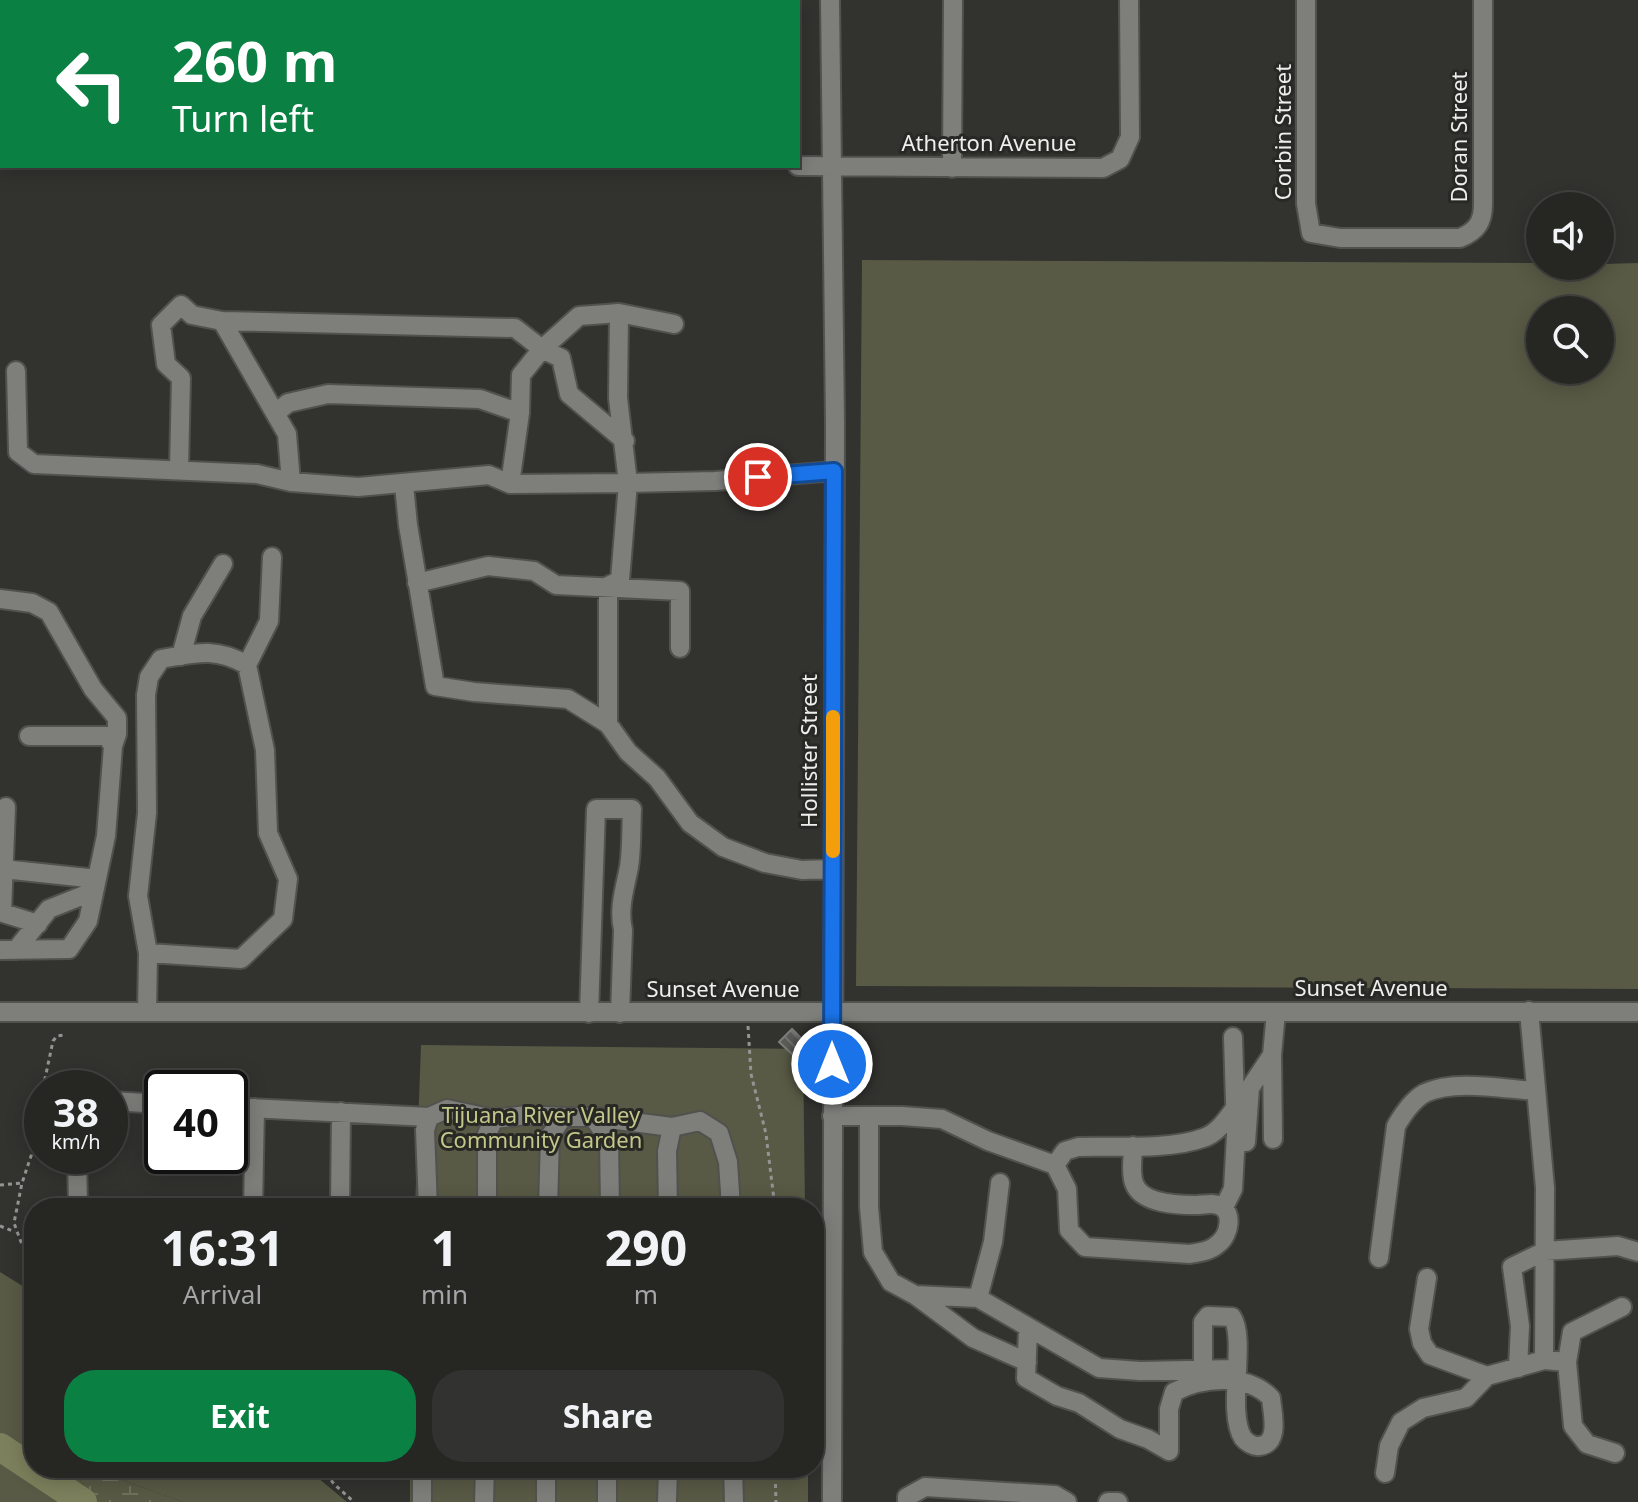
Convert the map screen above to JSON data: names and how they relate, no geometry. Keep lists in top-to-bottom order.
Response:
{
  "streets": {
    "street": [
      "Corbin Street",
      "Doran Street",
      "Atherton Avenue",
      "Hollister Street",
      "Sunset Avenue"
    ]
  },
  "crossings": [
    ["Corbin Street", "Doran Street"],
    ["Atherton Avenue", "Hollister Street"],
    ["Hollister Street", "Sunset Avenue"]
  ],
  "parks": ["Tijuana River Valley Community Garden"],
  "page": {
    "turn": ["260 m", "Turn left"],
    "speed": "38 km/h",
    "limit": "40",
    "eta": [
      "16:31",
      "Arrival",
      "1",
      "min",
      "290",
      "m"
    ],
    "buttons": ["Exit", "Share"]
  }
}
